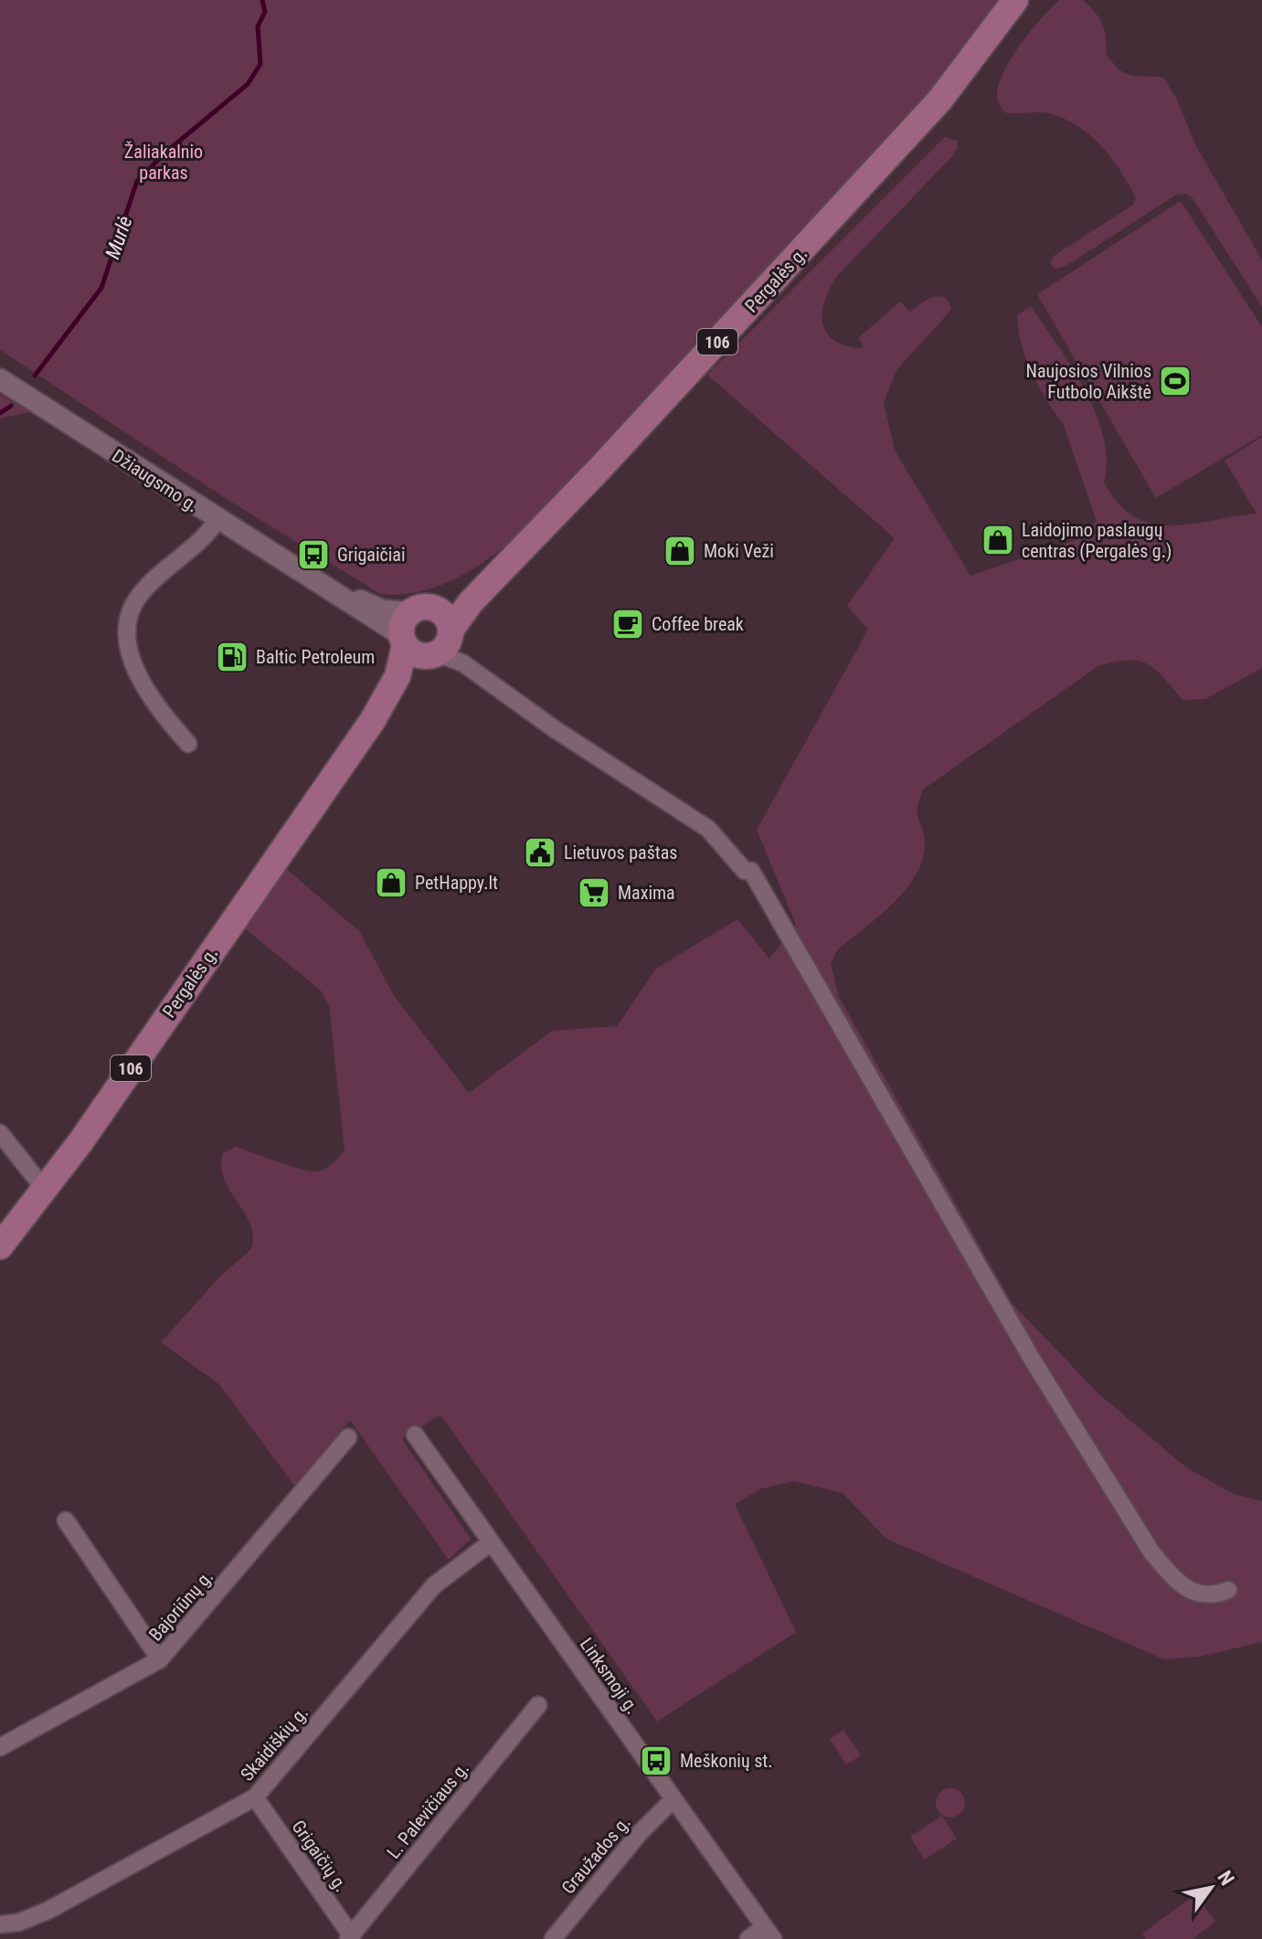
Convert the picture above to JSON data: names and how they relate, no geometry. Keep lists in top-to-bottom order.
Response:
{
  "streets": {
    "main road": ["Pergalės g.", "106"],
    "street": [
      "Džiaugsmo g.",
      "Bajoriūnų g.",
      "Linksmoji g.",
      "Skaidiškių g.",
      "L. Palevičiaus g.",
      "Graužados g.",
      "Grigaičių g."
    ]
  },
  "crossings": [
    ["Pergalės g.", "Džiaugsmo g."],
    ["Linksmoji g.", "Skaidiškių g."],
    ["Linksmoji g.", "Graužados g."],
    ["Skaidiškių g.", "Grigaičių g."],
    ["L. Palevičiaus g.", "Grigaičių g."]
  ],
  "water": ["Murlė"],
  "parks": ["Žaliakalnio parkas"],
  "places": {
    "sports": ["Naujosios Vilnios Futbolo Aikštė"],
    "shop": ["Laidojimo paslaugų centras (Pergalės g.)", "Moki Veži", "PetHappy.lt"],
    "bus stop": ["Grigaičiai", "Meškonių st."],
    "cafe": ["Coffee break"],
    "fuel station": ["Baltic Petroleum"],
    "public building": ["Lietuvos paštas"],
    "supermarket": ["Maxima"]
  },
  "north": "top right"
}
